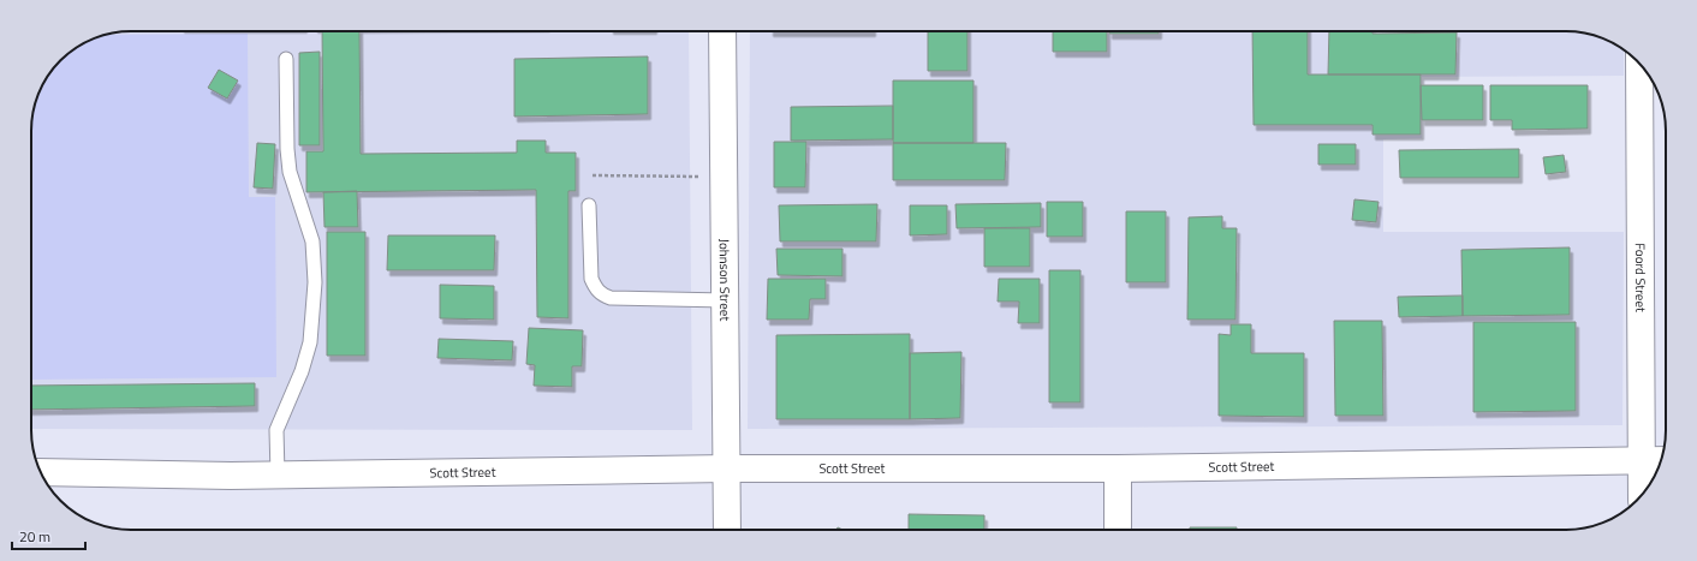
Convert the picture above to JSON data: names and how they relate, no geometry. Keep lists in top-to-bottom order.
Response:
{
  "streets": {
    "street": ["Foord Street", "Johnson Street", "Scott Street"]
  },
  "crossings": [
    ["Foord Street", "Scott Street"],
    ["Johnson Street", "Scott Street"]
  ],
  "scale_bar": "20 m"
}
